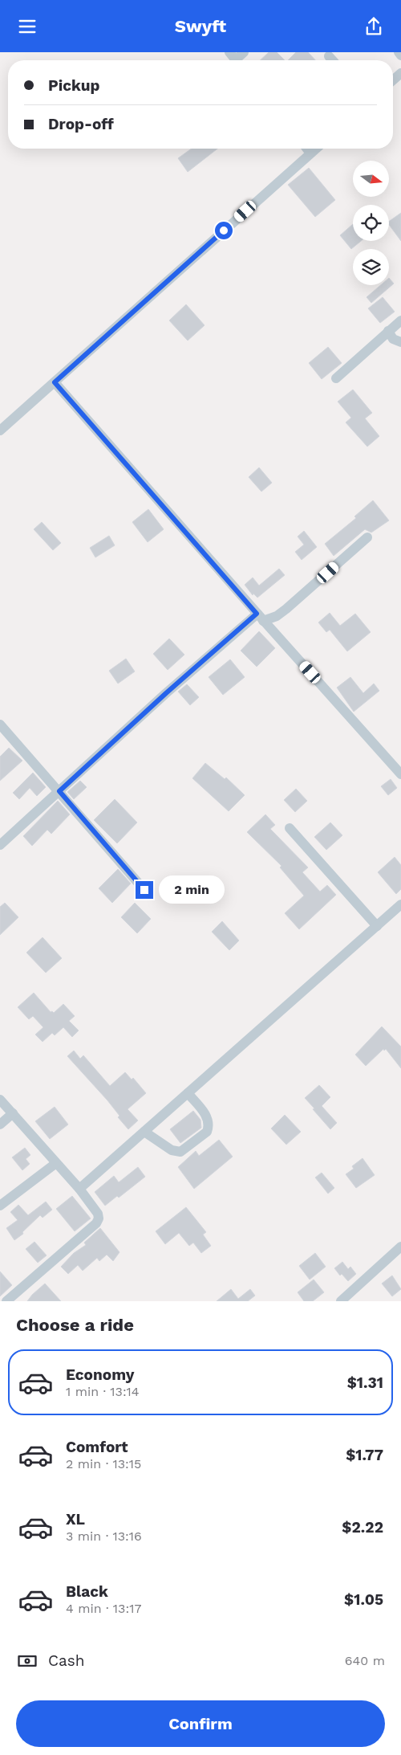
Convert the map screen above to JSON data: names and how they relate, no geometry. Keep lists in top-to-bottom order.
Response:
{
  "north": "right",
  "page": {
    "header": "Swyft",
    "banner": ["Pickup", "Drop-off"],
    "bubble": "2 min",
    "heading": "Choose a ride",
    "list": [
      {
        "name": "Economy",
        "note": "1 min · 13:14",
        "value": "$1.31"
      },
      {
        "name": "Comfort",
        "note": "2 min · 13:15",
        "value": "$1.77"
      },
      {
        "name": "XL",
        "note": "3 min · 13:16",
        "value": "$2.22"
      },
      {
        "name": "Black",
        "note": "4 min · 13:17",
        "value": "$1.05"
      }
    ],
    "pay": ["Cash", "640 m"],
    "buttons": "Confirm"
  }
}
